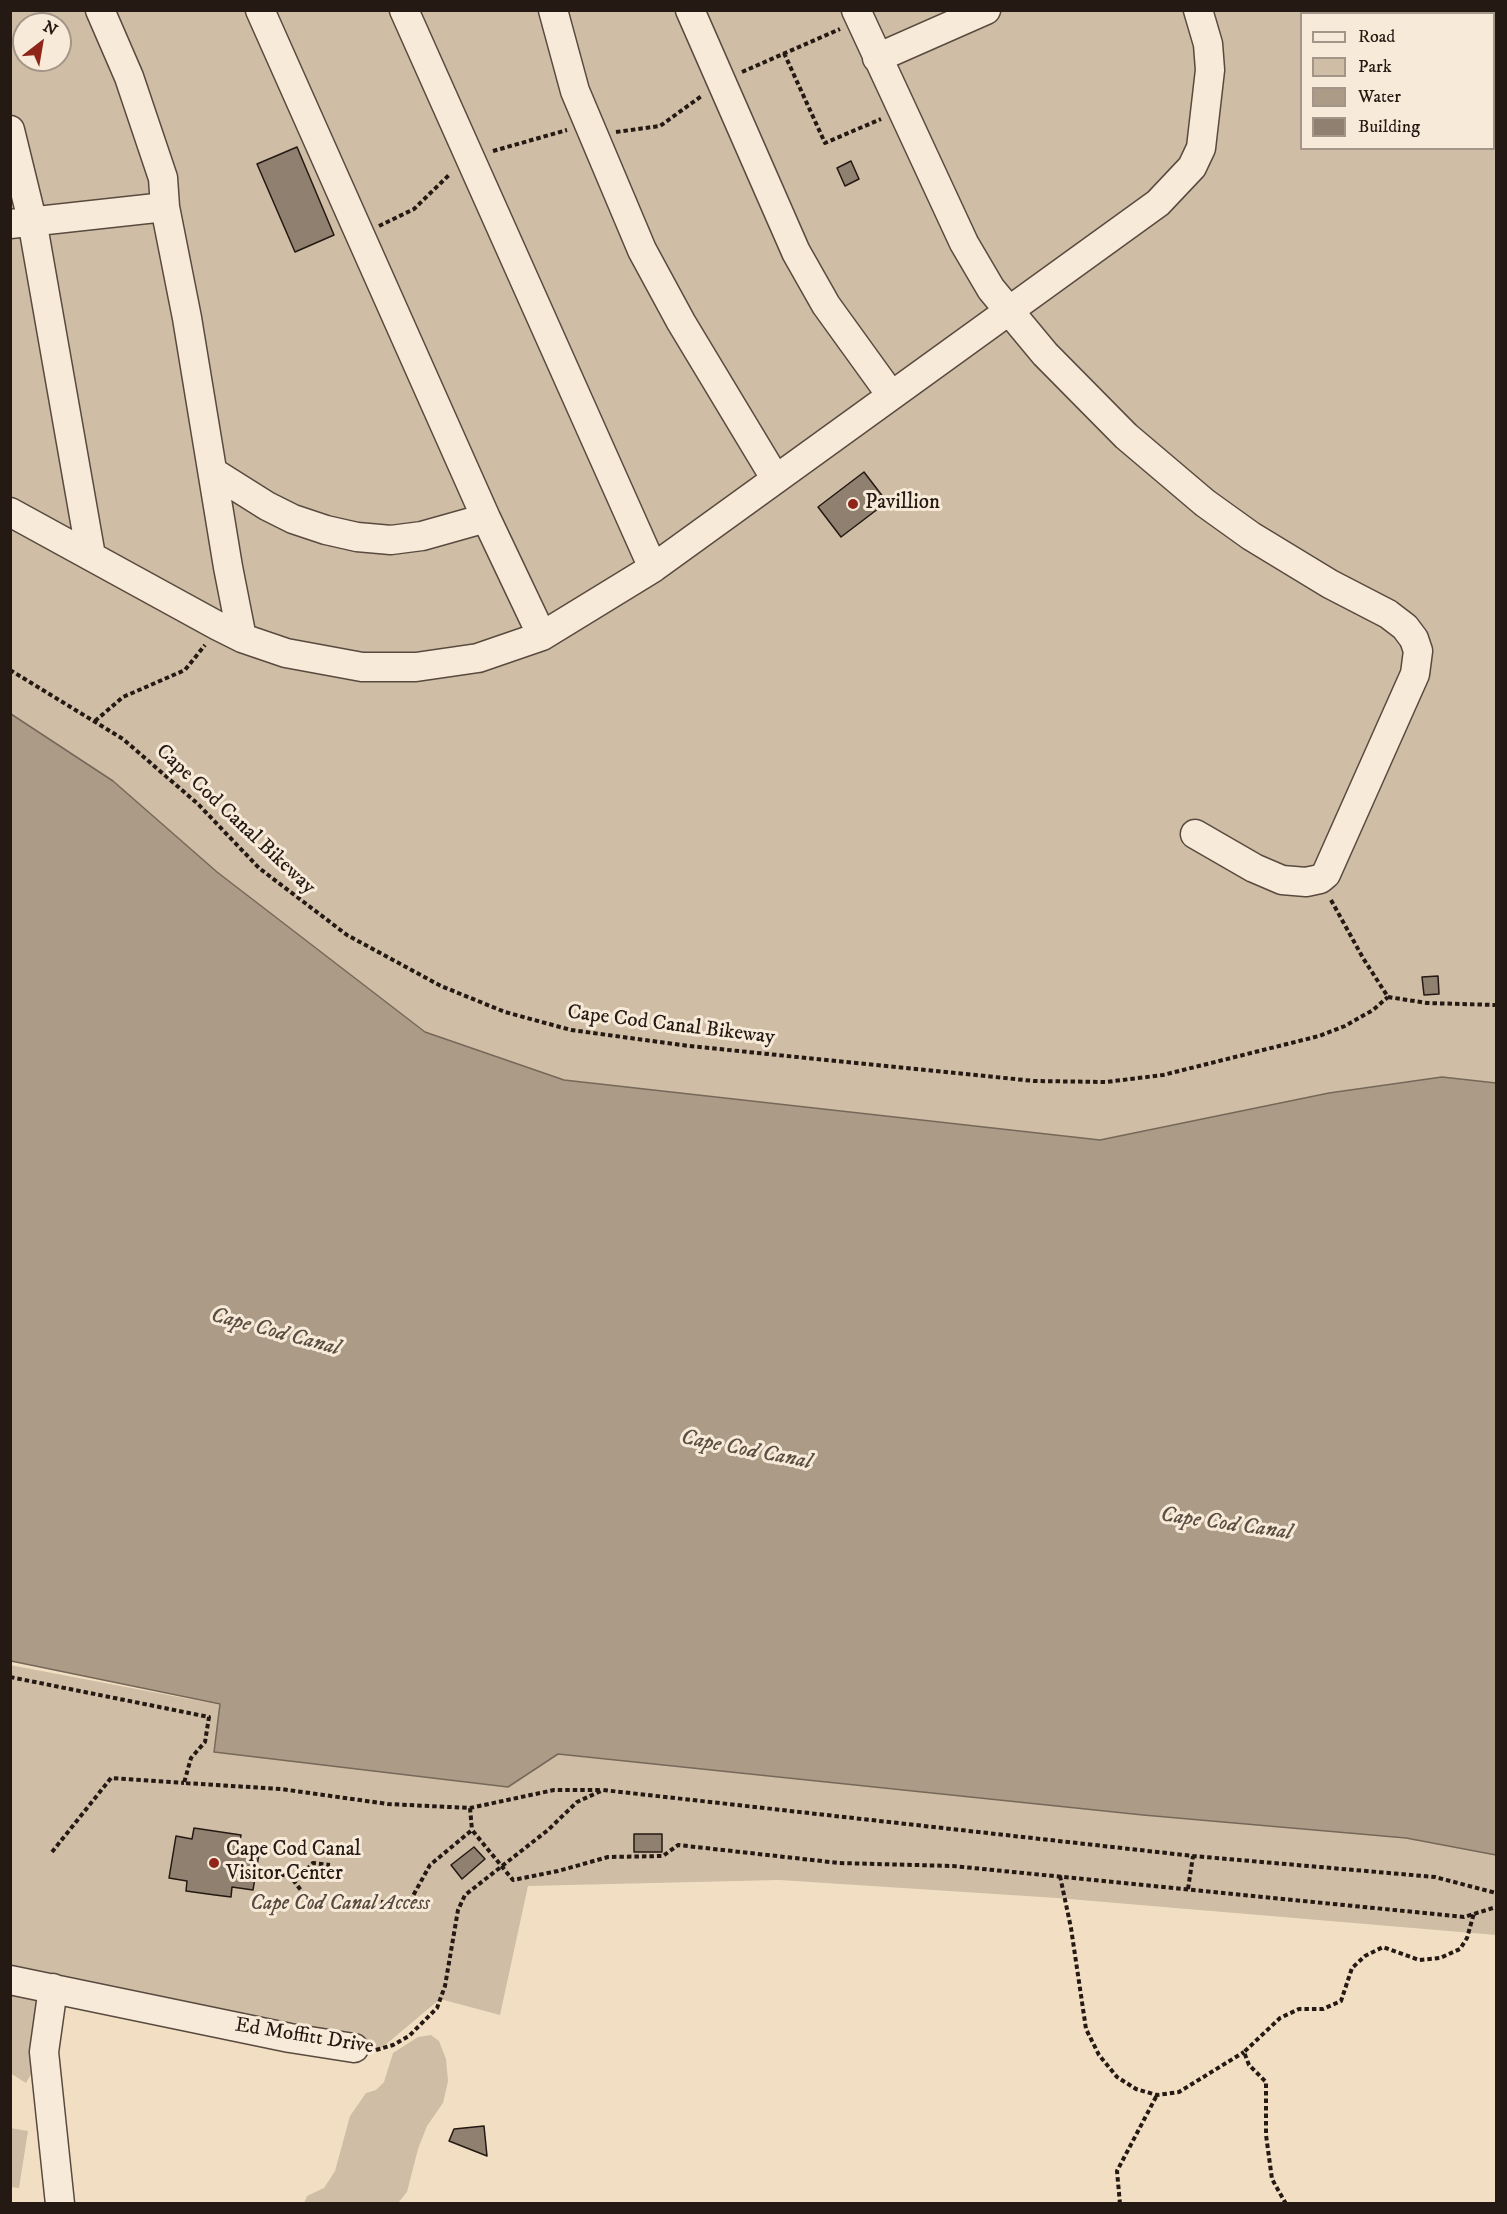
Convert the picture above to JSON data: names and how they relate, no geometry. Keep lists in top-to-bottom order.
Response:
{
  "streets": {
    "street": ["Ed Moffitt Drive"],
    "path": ["Cape Cod Canal Bikeway"]
  },
  "water": ["Cape Cod Canal"],
  "parks": ["Cape Cod Canal Access"],
  "places": ["Pavillion", "Cape Cod Canal Visitor Center"],
  "legend": [
    "Road",
    "Park",
    "Water",
    "Building"
  ],
  "north": "top right"
}
